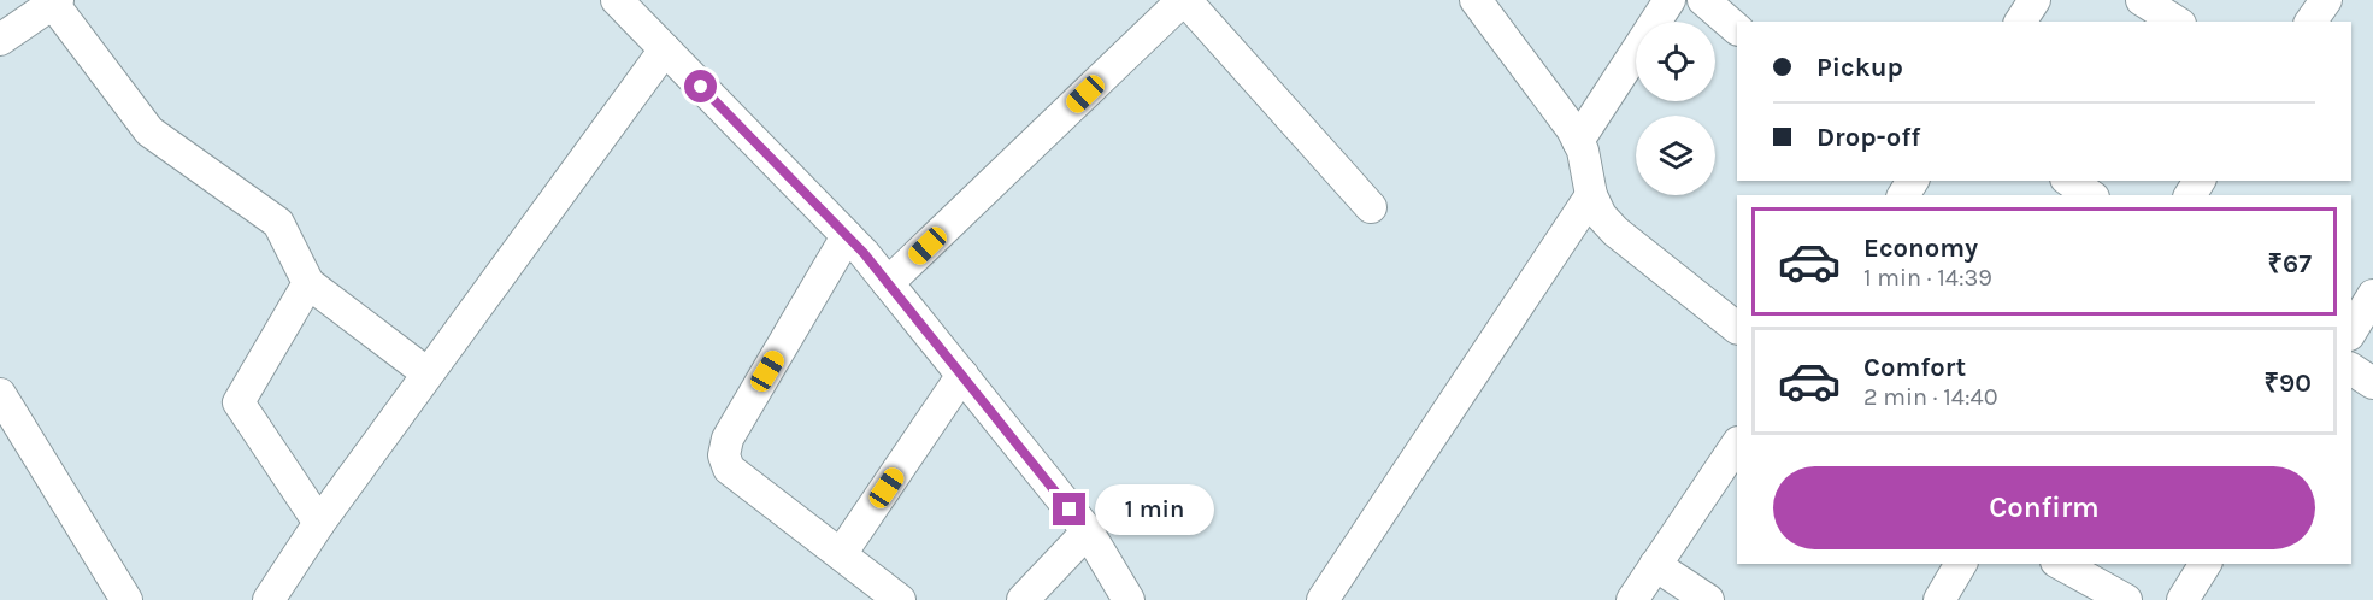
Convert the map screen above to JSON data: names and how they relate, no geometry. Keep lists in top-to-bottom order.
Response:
{
  "page": {
    "banner": ["Pickup", "Drop-off"],
    "list": [
      {
        "name": "Economy",
        "note": "1 min · 14:39",
        "value": "₹67"
      },
      {
        "name": "Comfort",
        "note": "2 min · 14:40",
        "value": "₹90"
      }
    ],
    "buttons": "Confirm",
    "bubble": "1 min"
  }
}
